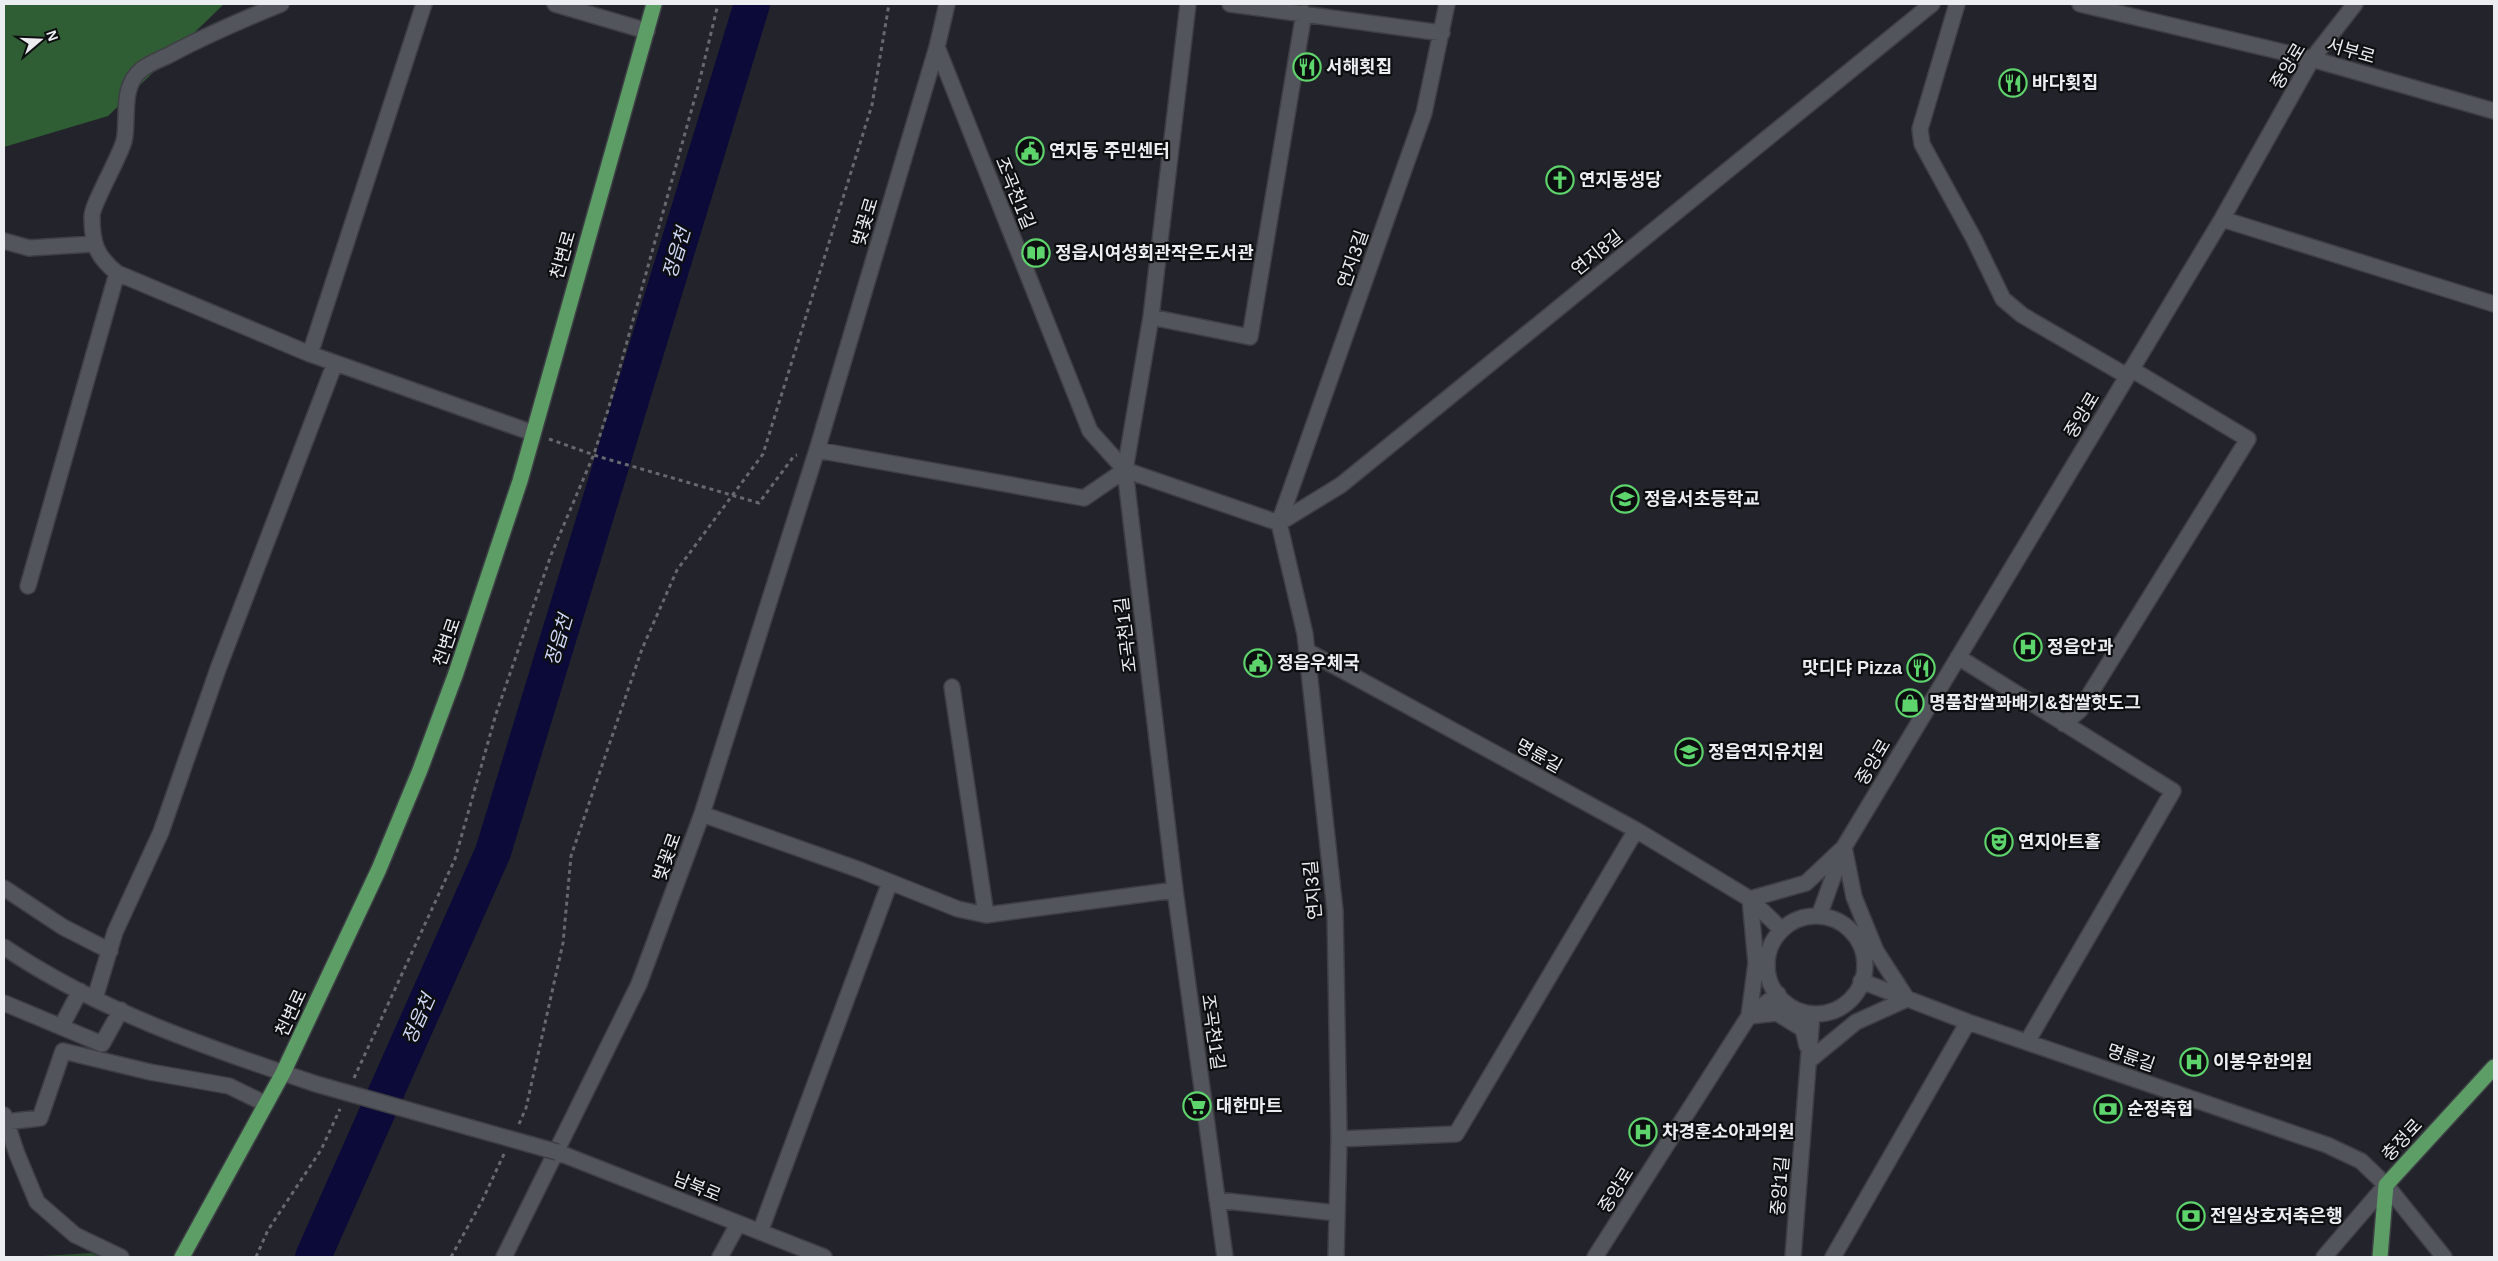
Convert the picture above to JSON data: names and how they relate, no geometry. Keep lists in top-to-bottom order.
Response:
{
  "streets": {
    "main road": ["천변로", "충정로"],
    "street": [
      "서부로",
      "중앙로",
      "조곡천1길",
      "벚꽃로",
      "연지8길",
      "연지3길",
      "명륜길",
      "중앙1길",
      "남북로"
    ]
  },
  "crossings": [
    ["서부로", "중앙로"],
    ["조곡천1길", "벚꽃로"],
    ["벚꽃로", "남북로"],
    ["연지8길", "연지3길"],
    ["천변로", "남북로"],
    ["연지3길", "명륜길"],
    ["명륜길", "충정로"],
    ["명륜길", "중앙1길"]
  ],
  "water": ["정읍천"],
  "places": {
    "restaurant": ["서해횟집", "바다횟집", "맛디댜 Pizza"],
    "public building": ["연지동 주민센터", "정읍우체국"],
    "church": ["연지동성당"],
    "library": ["정읍시여성회관작은도서관"],
    "school or university": ["정읍서초등학교", "정읍연지유치원"],
    "hospital": ["정읍안과", "이봉우한의원", "차경훈소아과의원"],
    "shop": ["명품찹쌀꽈배기&찹쌀핫도그"],
    "theatre": ["연지아트홀"],
    "supermarket": ["대한마트"],
    "bank": ["순정축협", "전일상호저축은행"]
  },
  "north": "right"
}
